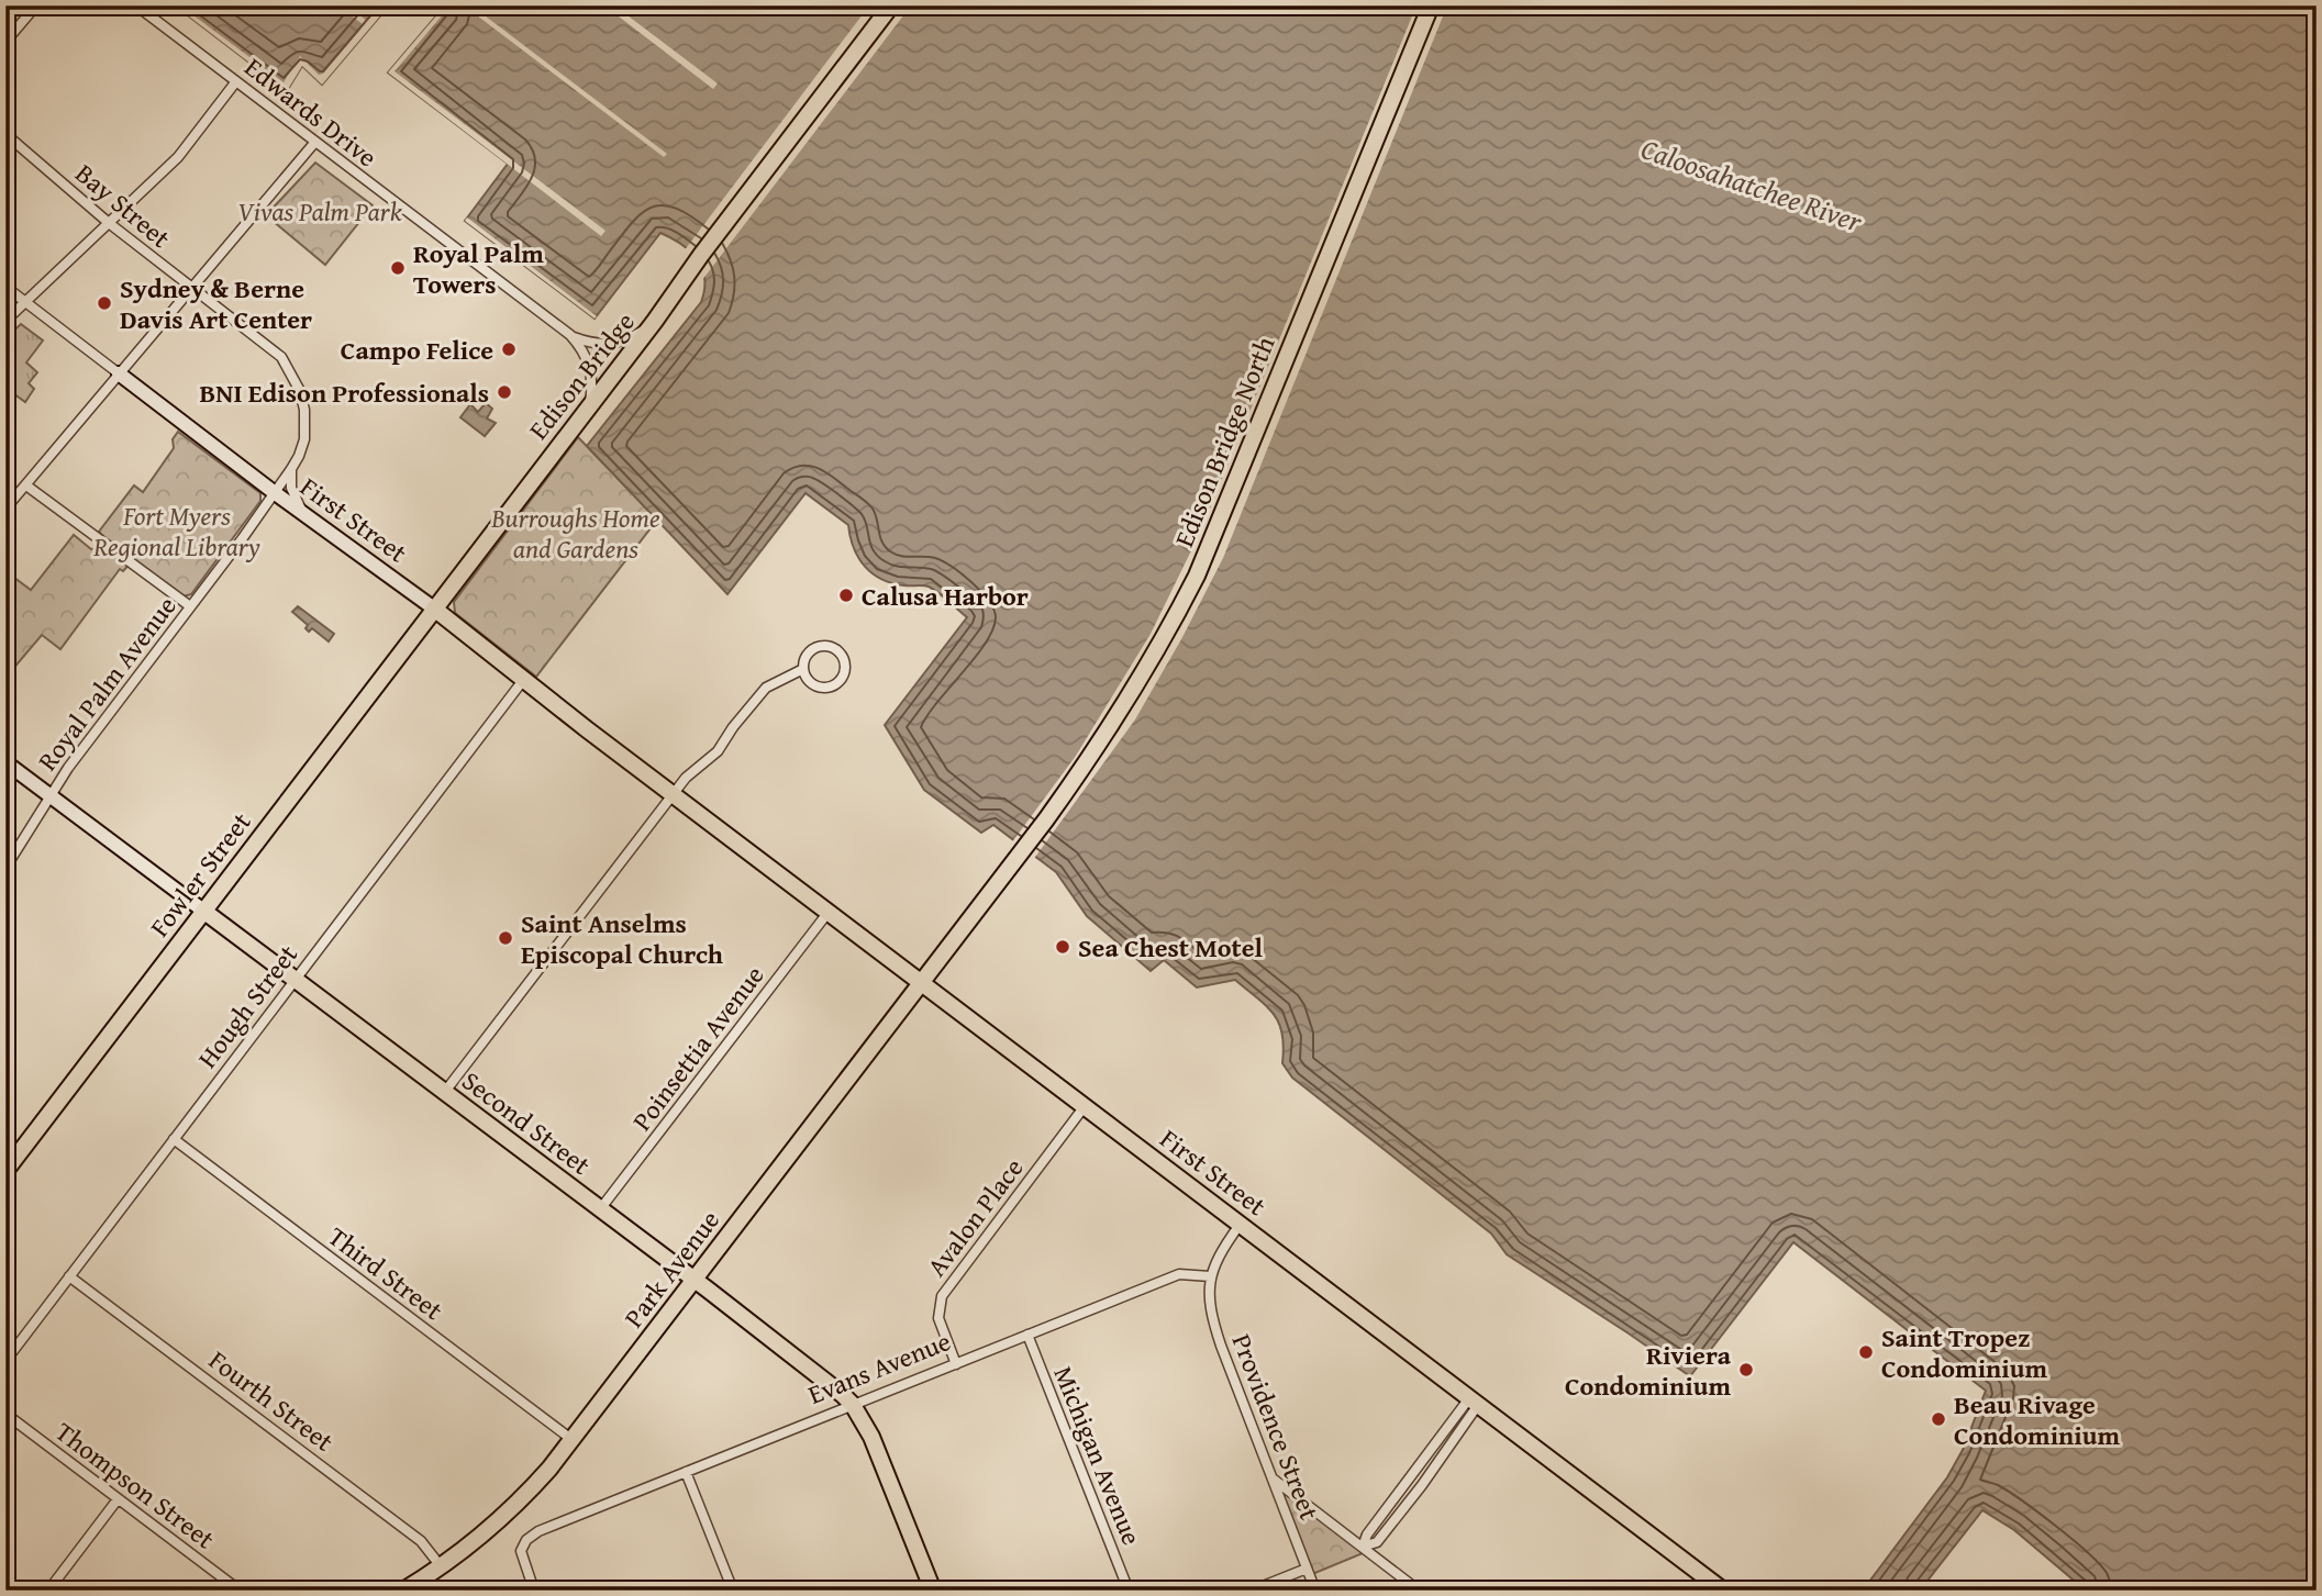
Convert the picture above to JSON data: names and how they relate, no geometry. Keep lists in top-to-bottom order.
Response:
{
  "streets": {
    "main road": [
      "Edison Bridge",
      "Edison Bridge North",
      "First Street",
      "Fowler Street",
      "Second Street",
      "Park Avenue"
    ],
    "street": [
      "Edwards Drive",
      "Bay Street",
      "Royal Palm Avenue",
      "Hough Street",
      "Poinsettia Avenue",
      "Avalon Place",
      "Third Street",
      "Evans Avenue",
      "Fourth Street",
      "Providence Street",
      "Michigan Avenue",
      "Thompson Street"
    ]
  },
  "crossings": [
    ["Edwards Drive", "Edison Bridge"],
    ["Bay Street", "First Street"],
    ["Bay Street", "Royal Palm Avenue"],
    ["Edison Bridge", "First Street"],
    ["Edison Bridge", "Fowler Street"],
    ["Edison Bridge North", "First Street"],
    ["Edison Bridge North", "Park Avenue"],
    ["First Street", "Royal Palm Avenue"],
    ["First Street", "Fowler Street"],
    ["First Street", "Hough Street"],
    ["First Street", "Poinsettia Avenue"],
    ["First Street", "Avalon Place"],
    ["First Street", "Park Avenue"],
    ["Royal Palm Avenue", "Second Street"],
    ["Fowler Street", "Second Street"],
    ["Hough Street", "Second Street"],
    ["Hough Street", "Third Street"],
    ["Hough Street", "Fourth Street"],
    ["Poinsettia Avenue", "Second Street"],
    ["Second Street", "Park Avenue"],
    ["Second Street", "Evans Avenue"],
    ["Avalon Place", "Evans Avenue"],
    ["Park Avenue", "Third Street"],
    ["Park Avenue", "Fourth Street"],
    ["Evans Avenue", "Providence Street"],
    ["Evans Avenue", "Michigan Avenue"]
  ],
  "water": ["Caloosahatchee River"],
  "parks": ["Vivas Palm Park", "Fort Myers Regional Library", "Burroughs Home and Gardens"],
  "places": [
    "Royal Palm Towers",
    "Sydney & Berne Davis Art Center",
    "Campo Felice",
    "BNI Edison Professionals",
    "Calusa Harbor",
    "Saint Anselms Episcopal Church",
    "Sea Chest Motel",
    "Saint Tropez Condominium",
    "Riviera Condominium",
    "Beau Rivage Condominium"
  ]
}
